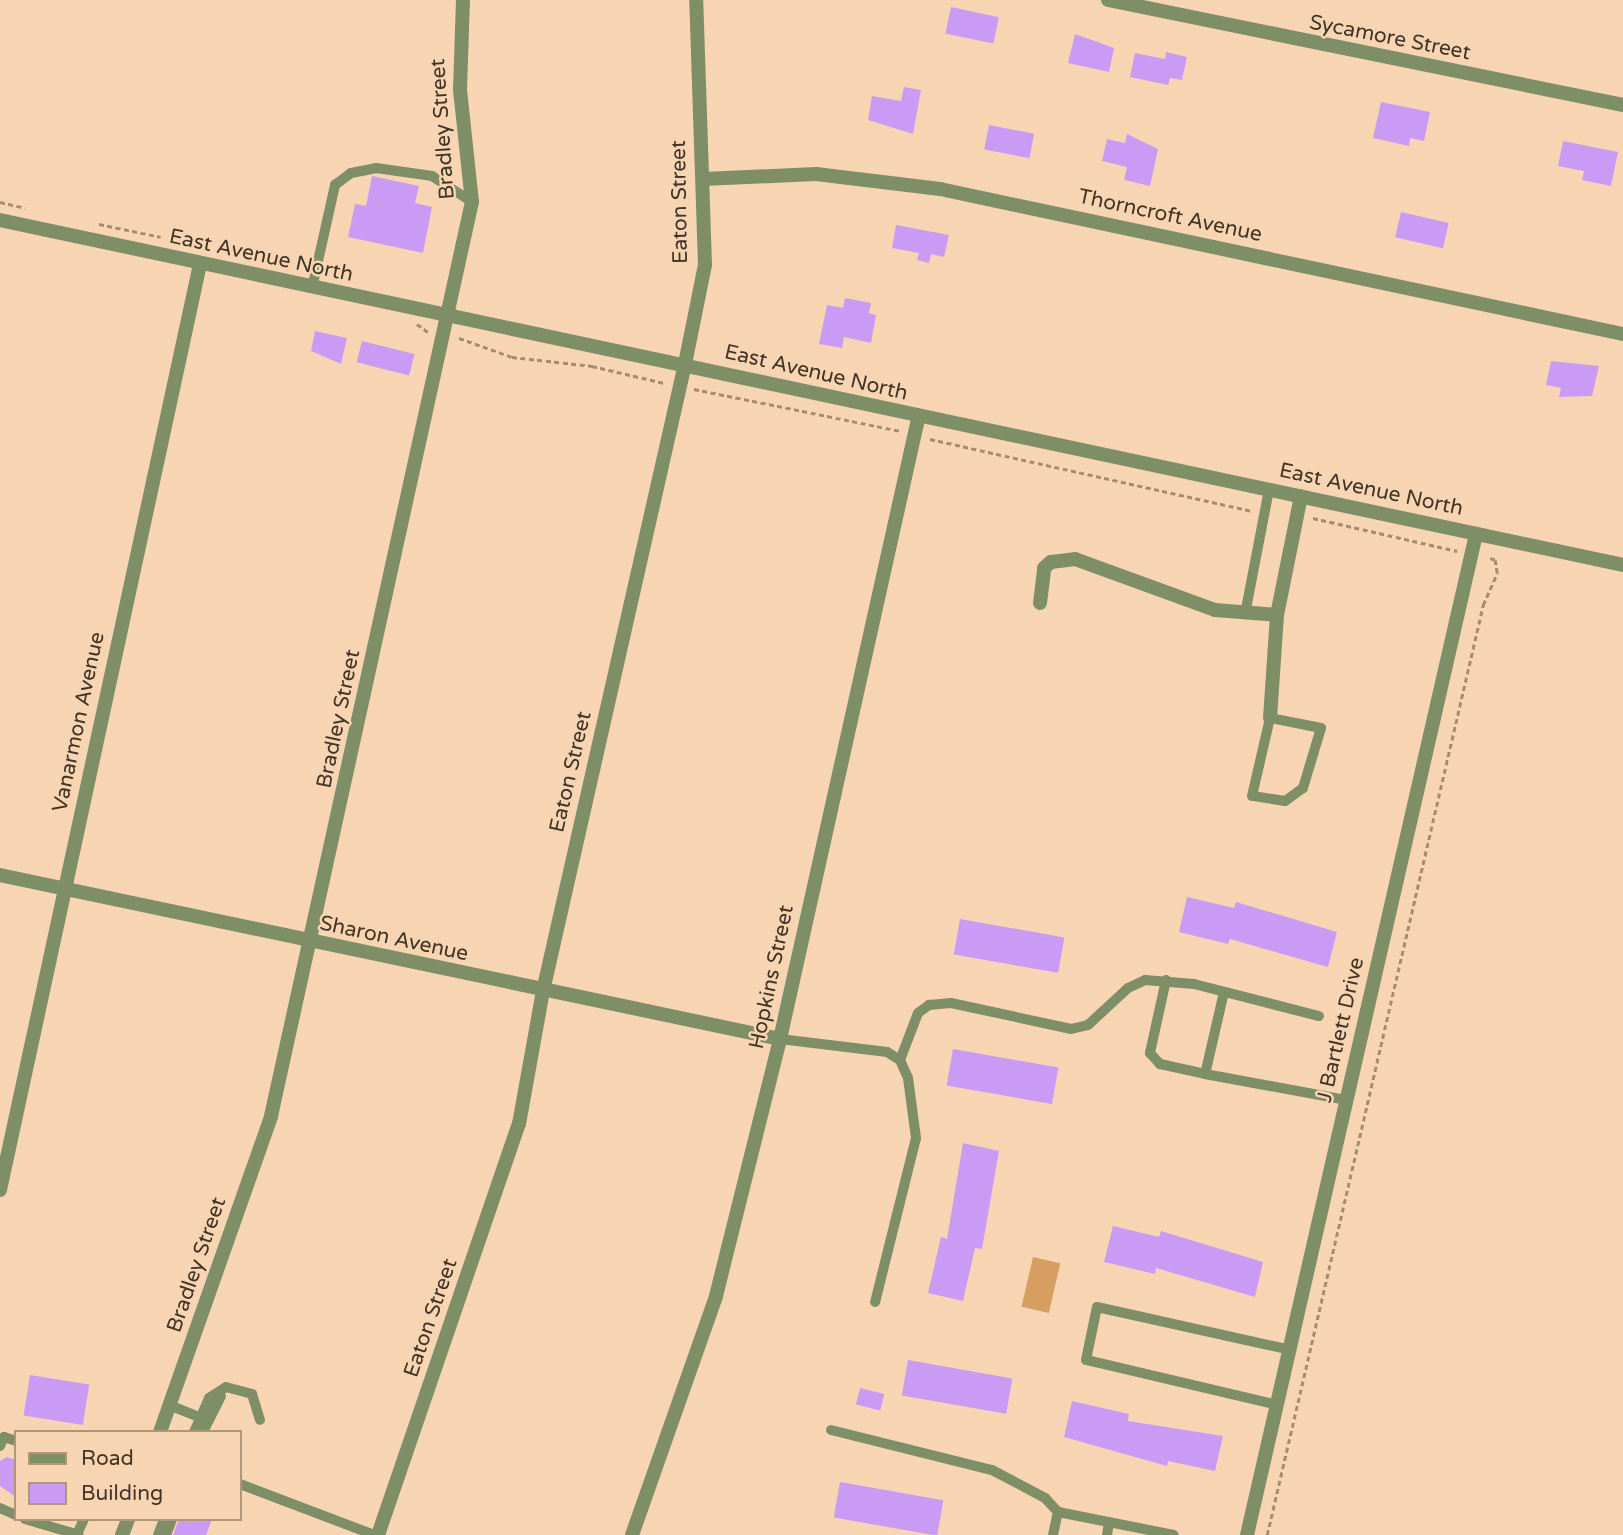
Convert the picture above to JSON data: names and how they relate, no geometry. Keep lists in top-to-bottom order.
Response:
{
  "streets": {
    "street": [
      "Sycamore Street",
      "Bradley Street",
      "Eaton Street",
      "Thorncroft Avenue",
      "East Avenue North",
      "Vanarmon Avenue",
      "Sharon Avenue",
      "Hopkins Street",
      "J Bartlett Drive"
    ]
  },
  "crossings": [
    ["Bradley Street", "East Avenue North"],
    ["Bradley Street", "Sharon Avenue"],
    ["Eaton Street", "Thorncroft Avenue"],
    ["Eaton Street", "East Avenue North"],
    ["Eaton Street", "Sharon Avenue"],
    ["East Avenue North", "Vanarmon Avenue"],
    ["East Avenue North", "Hopkins Street"],
    ["East Avenue North", "J Bartlett Drive"],
    ["Vanarmon Avenue", "Sharon Avenue"],
    ["Sharon Avenue", "Hopkins Street"]
  ],
  "legend": ["Road", "Building"]
}
